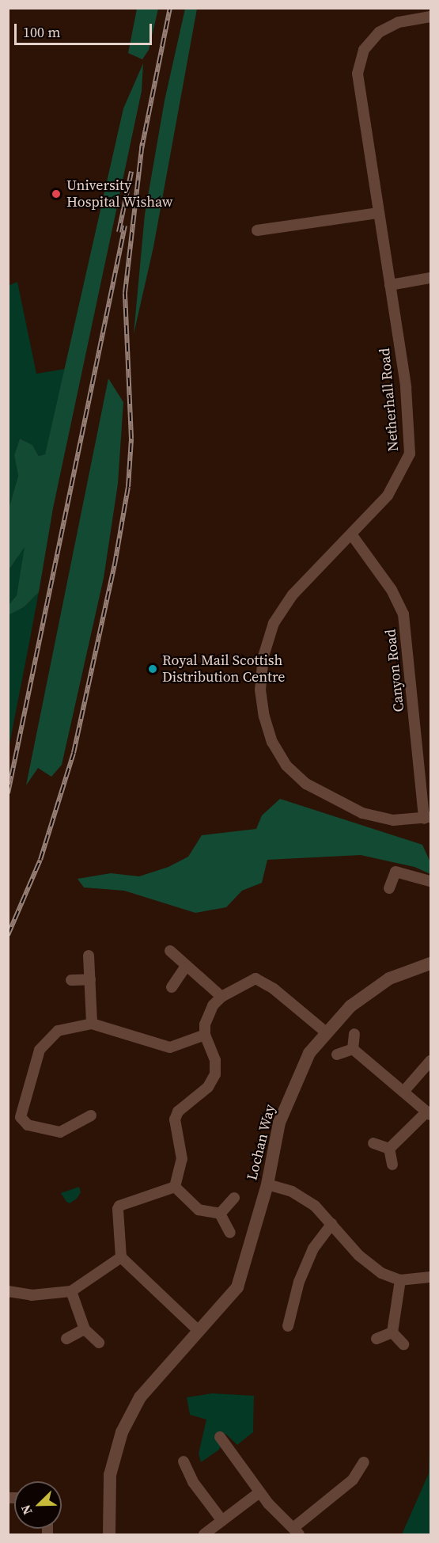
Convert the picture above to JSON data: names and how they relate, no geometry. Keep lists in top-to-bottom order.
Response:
{
  "streets": {
    "street": ["Netherhall Road", "Canyon Road", "Lochan Way"]
  },
  "crossings": [
    ["Netherhall Road", "Canyon Road"]
  ],
  "places": ["University Hospital Wishaw", "Royal Mail Scottish Distribution Centre"],
  "scale_bar": "100 m",
  "north": "bottom left"
}
